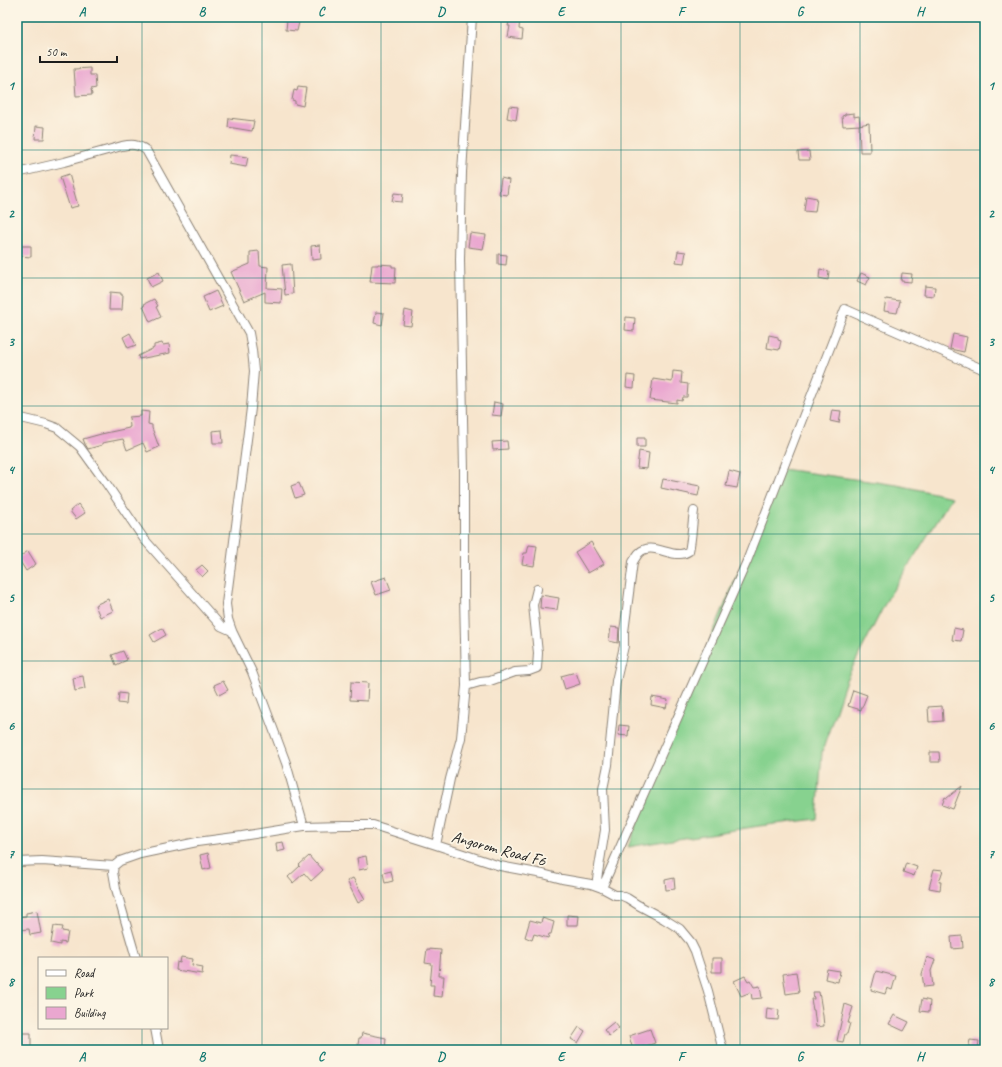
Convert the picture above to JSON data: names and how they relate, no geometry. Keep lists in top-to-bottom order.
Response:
{
  "streets": {
    "street": ["Angorom Road F6"]
  },
  "legend": ["Road", "Park", "Building"],
  "scale_bar": "50 m",
  "grid": {
    "columns": [
      "A",
      "B",
      "C",
      "D",
      "E",
      "F",
      "G",
      "H"
    ],
    "rows": [
      "1",
      "2",
      "3",
      "4",
      "5",
      "6",
      "7",
      "8"
    ]
  }
}
